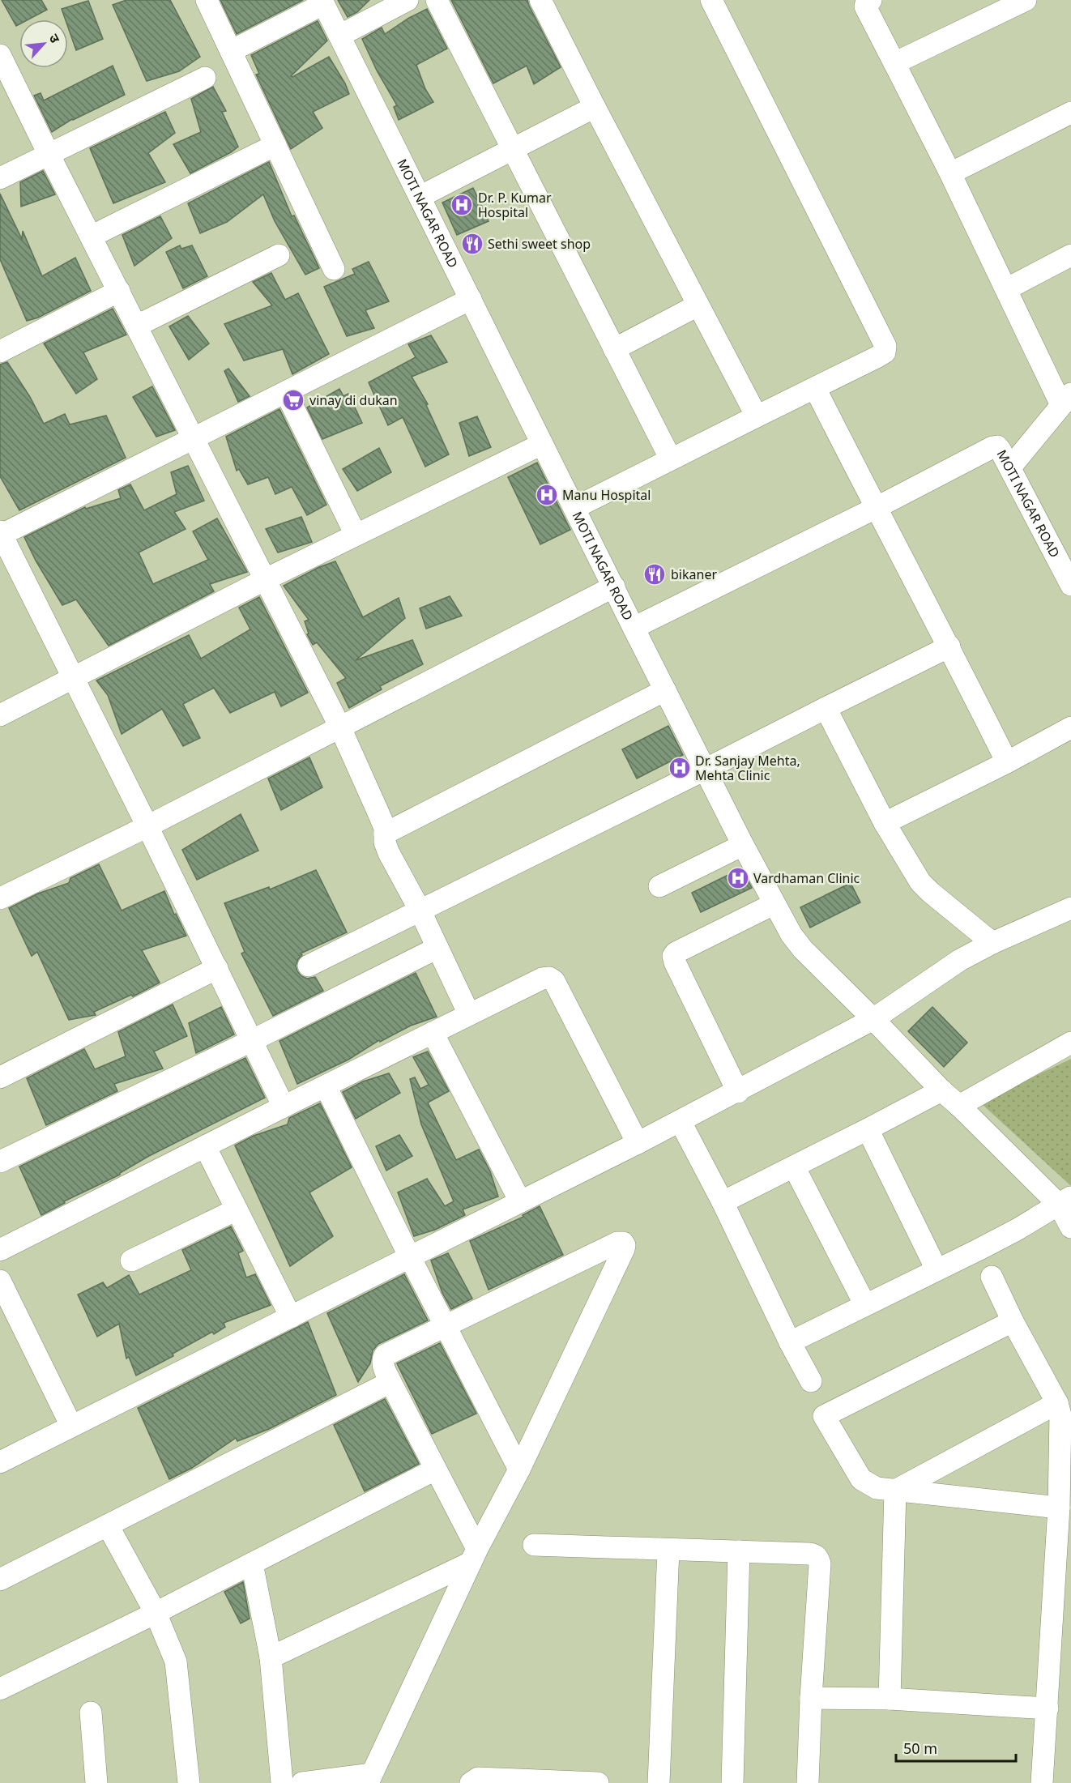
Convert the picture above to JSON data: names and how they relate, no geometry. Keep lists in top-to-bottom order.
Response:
{
  "streets": {
    "street": ["MOTI NAGAR ROAD"]
  },
  "places": {
    "hospital": [
      "Dr. P. Kumar Hospital",
      "Manu Hospital",
      "Dr. Sanjay Mehta, Mehta Clinic",
      "Vardhaman Clinic"
    ],
    "restaurant": ["Sethi sweet shop", "bikaner"],
    "supermarket": ["vinay di dukan"]
  },
  "scale_bar": "50 m",
  "north": "top right"
}
